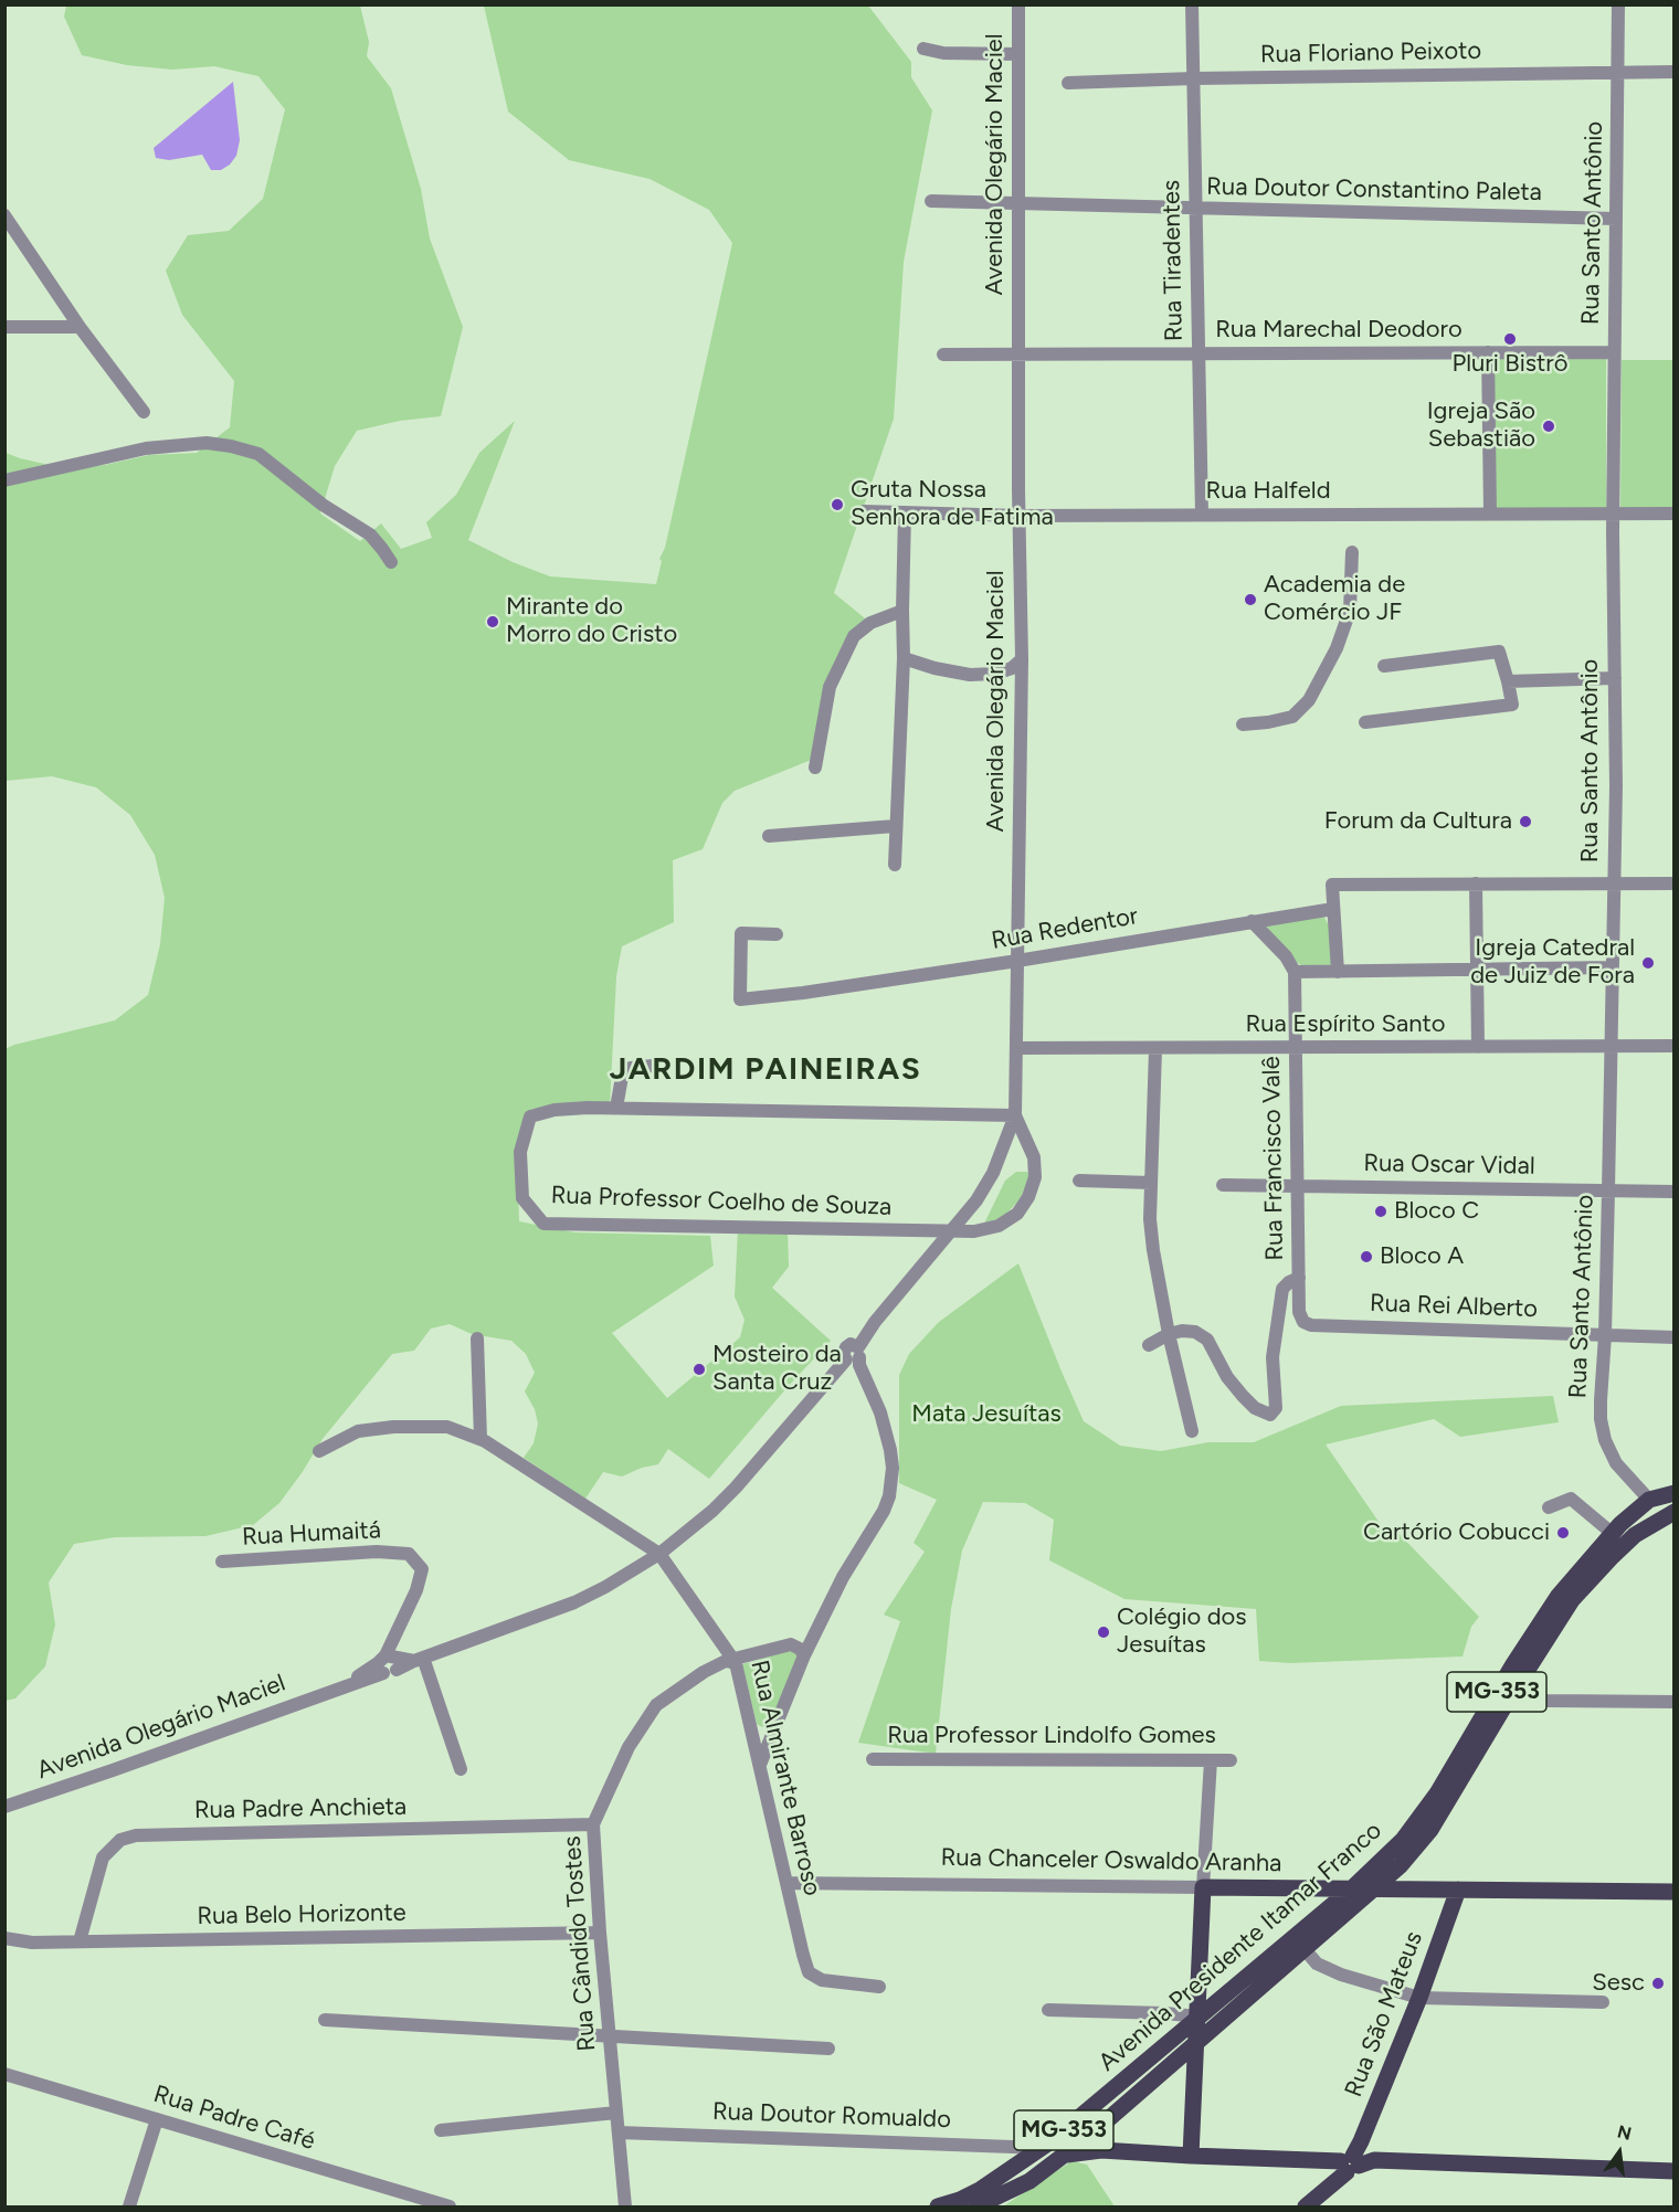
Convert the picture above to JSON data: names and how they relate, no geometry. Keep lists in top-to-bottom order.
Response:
{
  "streets": {
    "main road": [
      "MG-353",
      "Rua Chanceler Oswaldo Aranha",
      "Avenida Presidente Itamar Franco",
      "Rua São Mateus"
    ],
    "street": [
      "Rua Floriano Peixoto",
      "Avenida Olegário Maciel",
      "Rua Doutor Constantino Paleta",
      "Rua Santo Antônio",
      "Rua Tiradentes",
      "Rua Marechal Deodoro",
      "Rua Halfeld",
      "Rua Redentor",
      "Rua Espírito Santo",
      "Rua Francisco Valê",
      "Rua Oscar Vidal",
      "Rua Professor Coelho de Souza",
      "Rua Rei Alberto",
      "Rua Humaitá",
      "Rua Professor Lindolfo Gomes",
      "Rua Almirante Barroso",
      "Rua Padre Anchieta",
      "Rua Belo Horizonte",
      "Rua Cândido Tostes",
      "Rua Doutor Romualdo",
      "Rua Padre Café"
    ]
  },
  "crossings": [
    ["Rua Floriano Peixoto", "Rua Santo Antônio"],
    ["Rua Floriano Peixoto", "Rua Tiradentes"],
    ["Avenida Olegário Maciel", "Rua Doutor Constantino Paleta"],
    ["Avenida Olegário Maciel", "Rua Marechal Deodoro"],
    ["Avenida Olegário Maciel", "Rua Halfeld"],
    ["Avenida Olegário Maciel", "Rua Redentor"],
    ["Avenida Olegário Maciel", "Rua Espírito Santo"],
    ["Avenida Olegário Maciel", "Rua Professor Coelho de Souza"],
    ["Avenida Olegário Maciel", "Rua Humaitá"],
    ["Avenida Olegário Maciel", "Rua Almirante Barroso"],
    ["Rua Doutor Constantino Paleta", "Rua Santo Antônio"],
    ["Rua Doutor Constantino Paleta", "Rua Tiradentes"],
    ["Rua Santo Antônio", "Rua Marechal Deodoro"],
    ["Rua Santo Antônio", "Rua Halfeld"],
    ["Rua Santo Antônio", "Rua Espírito Santo"],
    ["Rua Santo Antônio", "Rua Oscar Vidal"],
    ["Rua Santo Antônio", "Rua Rei Alberto"],
    ["Rua Santo Antônio", "Avenida Presidente Itamar Franco"],
    ["Rua Tiradentes", "Rua Marechal Deodoro"],
    ["Rua Tiradentes", "Rua Halfeld"],
    ["Rua Espírito Santo", "Rua Francisco Valê"],
    ["Rua Francisco Valê", "Rua Oscar Vidal"],
    ["Rua Francisco Valê", "Rua Rei Alberto"],
    ["Rua Almirante Barroso", "Rua Chanceler Oswaldo Aranha"],
    ["Rua Almirante Barroso", "Rua Cândido Tostes"],
    ["Rua Padre Anchieta", "Rua Belo Horizonte"],
    ["Rua Padre Anchieta", "Rua Cândido Tostes"],
    ["Rua Chanceler Oswaldo Aranha", "Avenida Presidente Itamar Franco"],
    ["Rua Chanceler Oswaldo Aranha", "Rua São Mateus"],
    ["Rua Belo Horizonte", "Rua Cândido Tostes"],
    ["Rua Cândido Tostes", "Rua Doutor Romualdo"],
    ["Avenida Presidente Itamar Franco", "Rua Doutor Romualdo"]
  ],
  "districts": ["JARDIM PAINEIRAS"],
  "parks": ["Mata Jesuítas"],
  "places": [
    "Pluri Bistrô",
    "Igreja São Sebastião",
    "Gruta Nossa Senhora de Fatima",
    "Academia de Comércio JF",
    "Mirante do Morro do Cristo",
    "Forum da Cultura",
    "Igreja Catedral de Juiz de Fora",
    "Bloco C",
    "Bloco A",
    "Mosteiro da Santa Cruz",
    "Cartório Cobucci",
    "Colégio dos Jesuítas",
    "Sesc"
  ],
  "north": "top"
}
